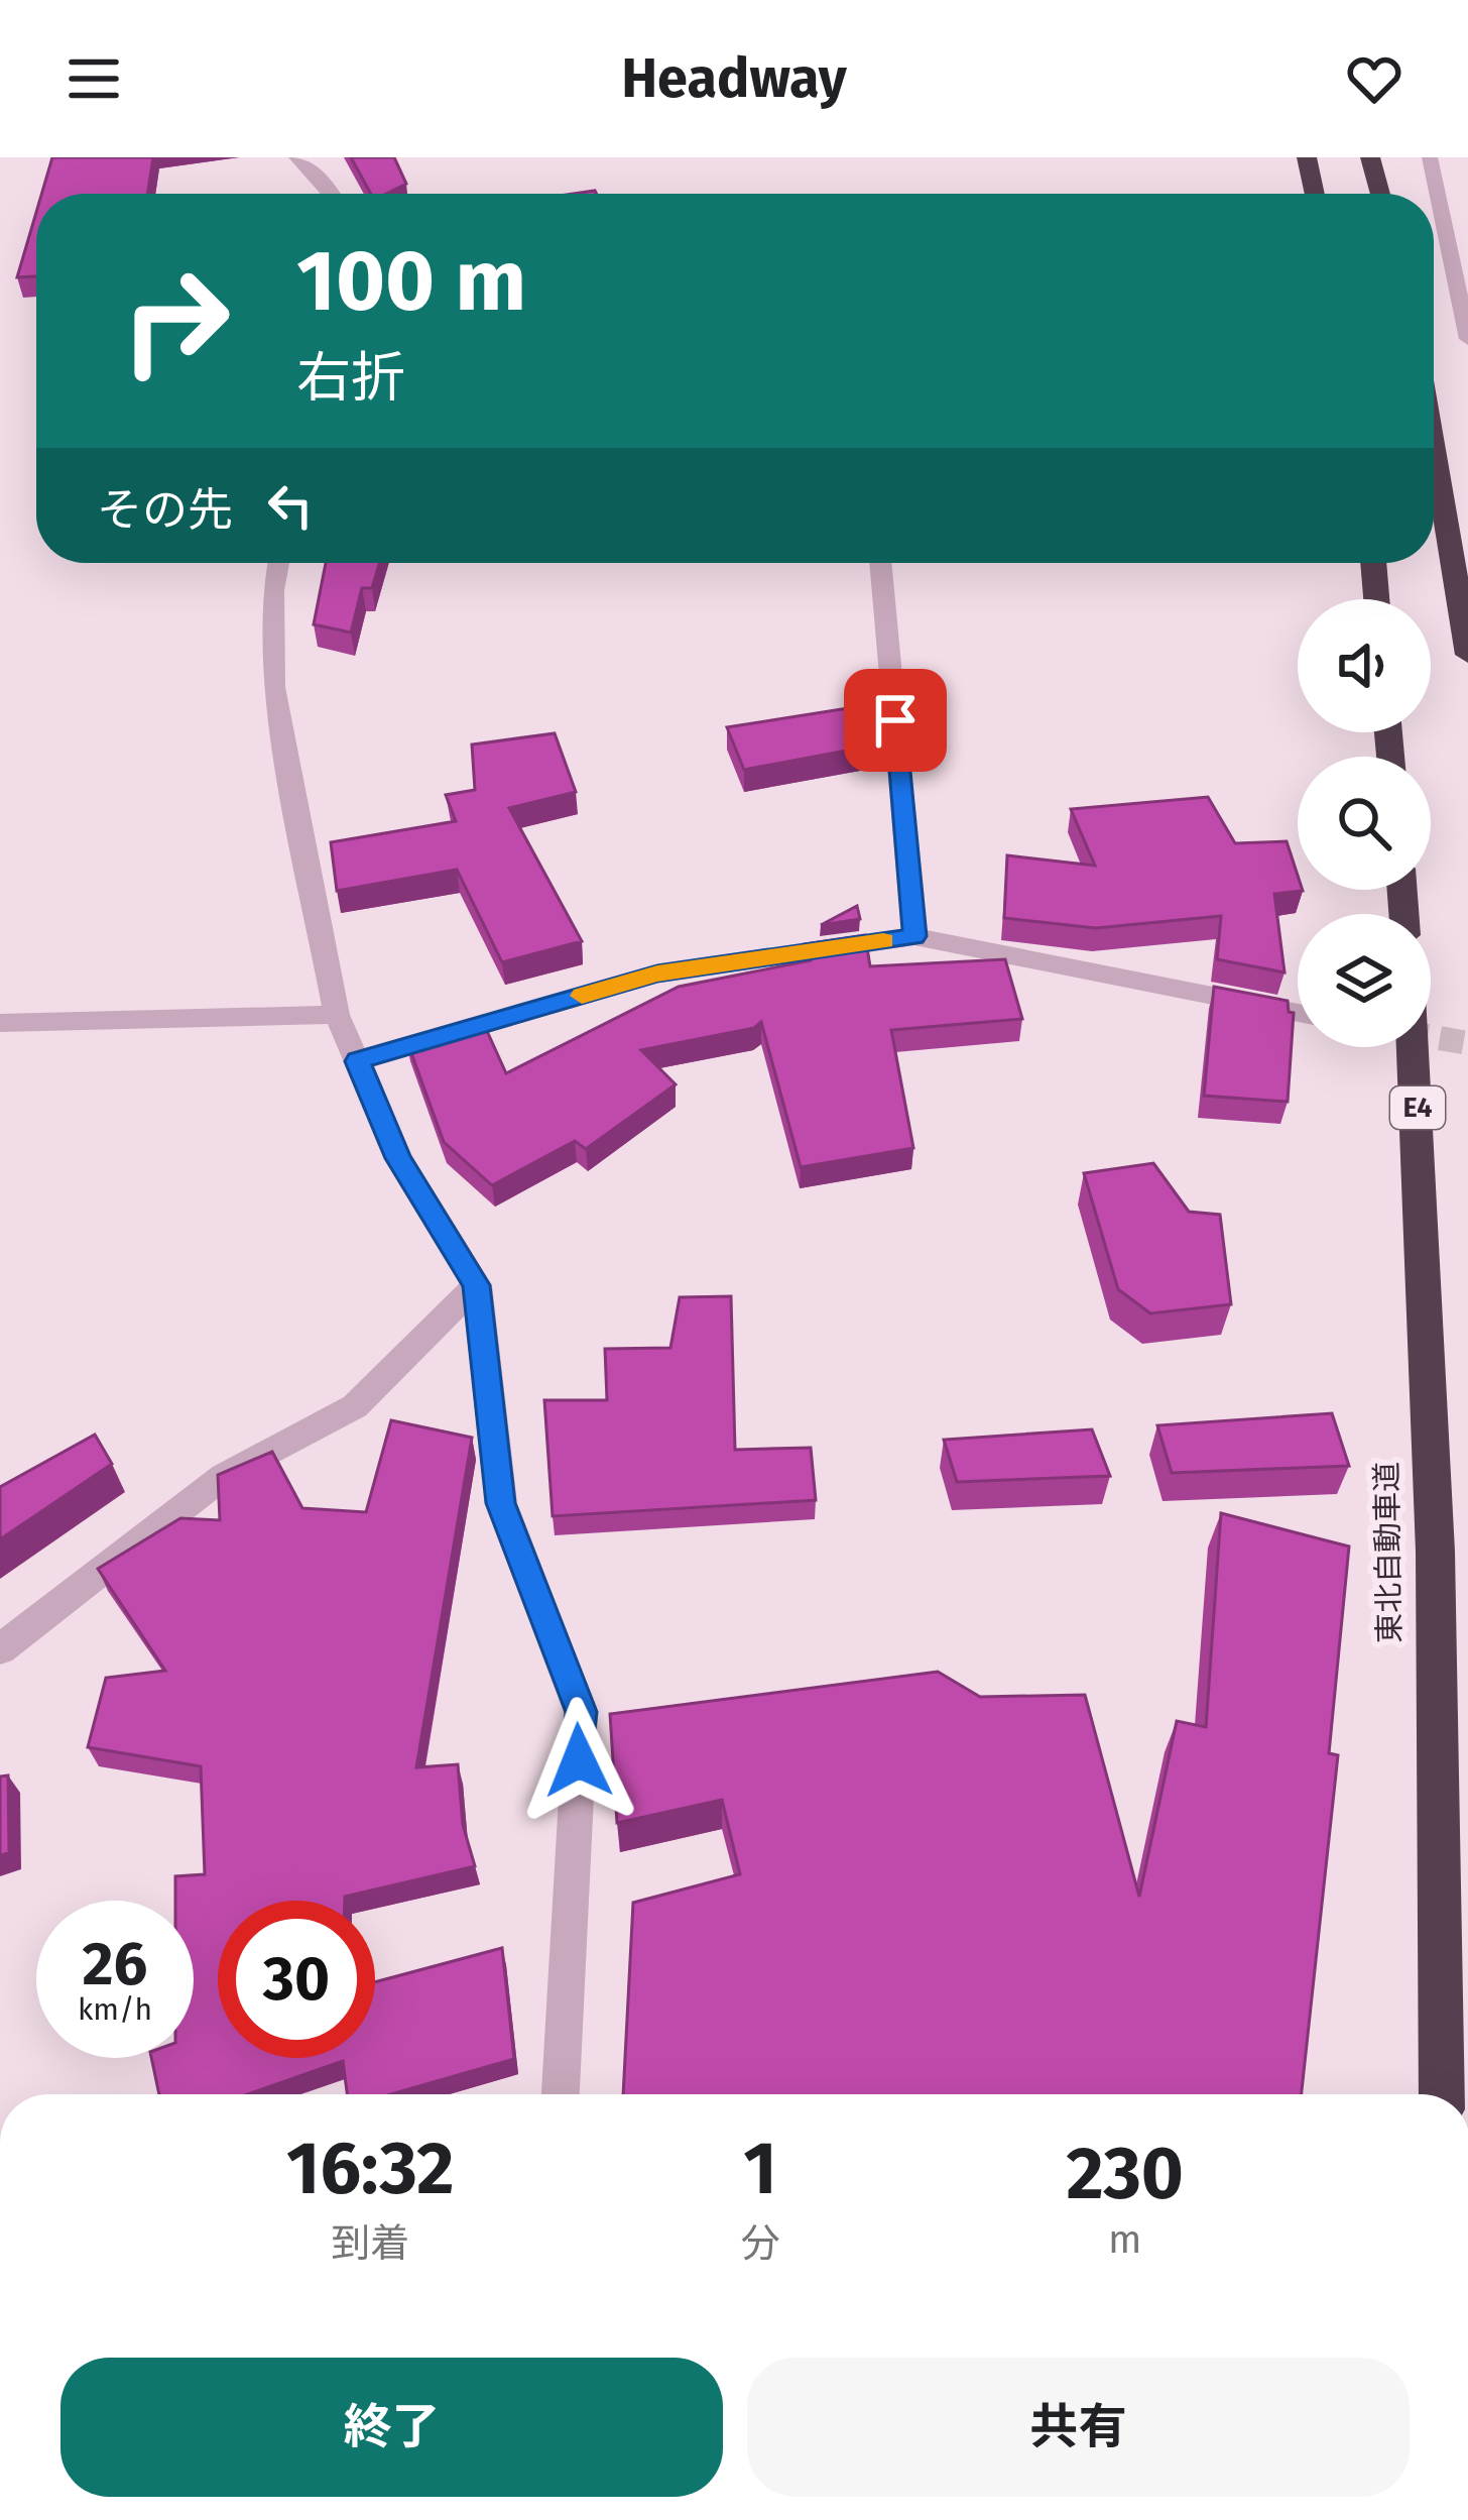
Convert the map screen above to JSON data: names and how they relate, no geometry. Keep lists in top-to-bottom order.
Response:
{
  "streets": {
    "highway": ["E4", "東北自動車道"]
  },
  "page": {
    "header": "Headway",
    "turn": ["100 m", "右折"],
    "then": "その先",
    "speed": "26 km/h",
    "limit": "30",
    "eta": [
      "16:32",
      "到着",
      "1",
      "分",
      "230",
      "m"
    ],
    "buttons": ["終了", "共有"]
  }
}
